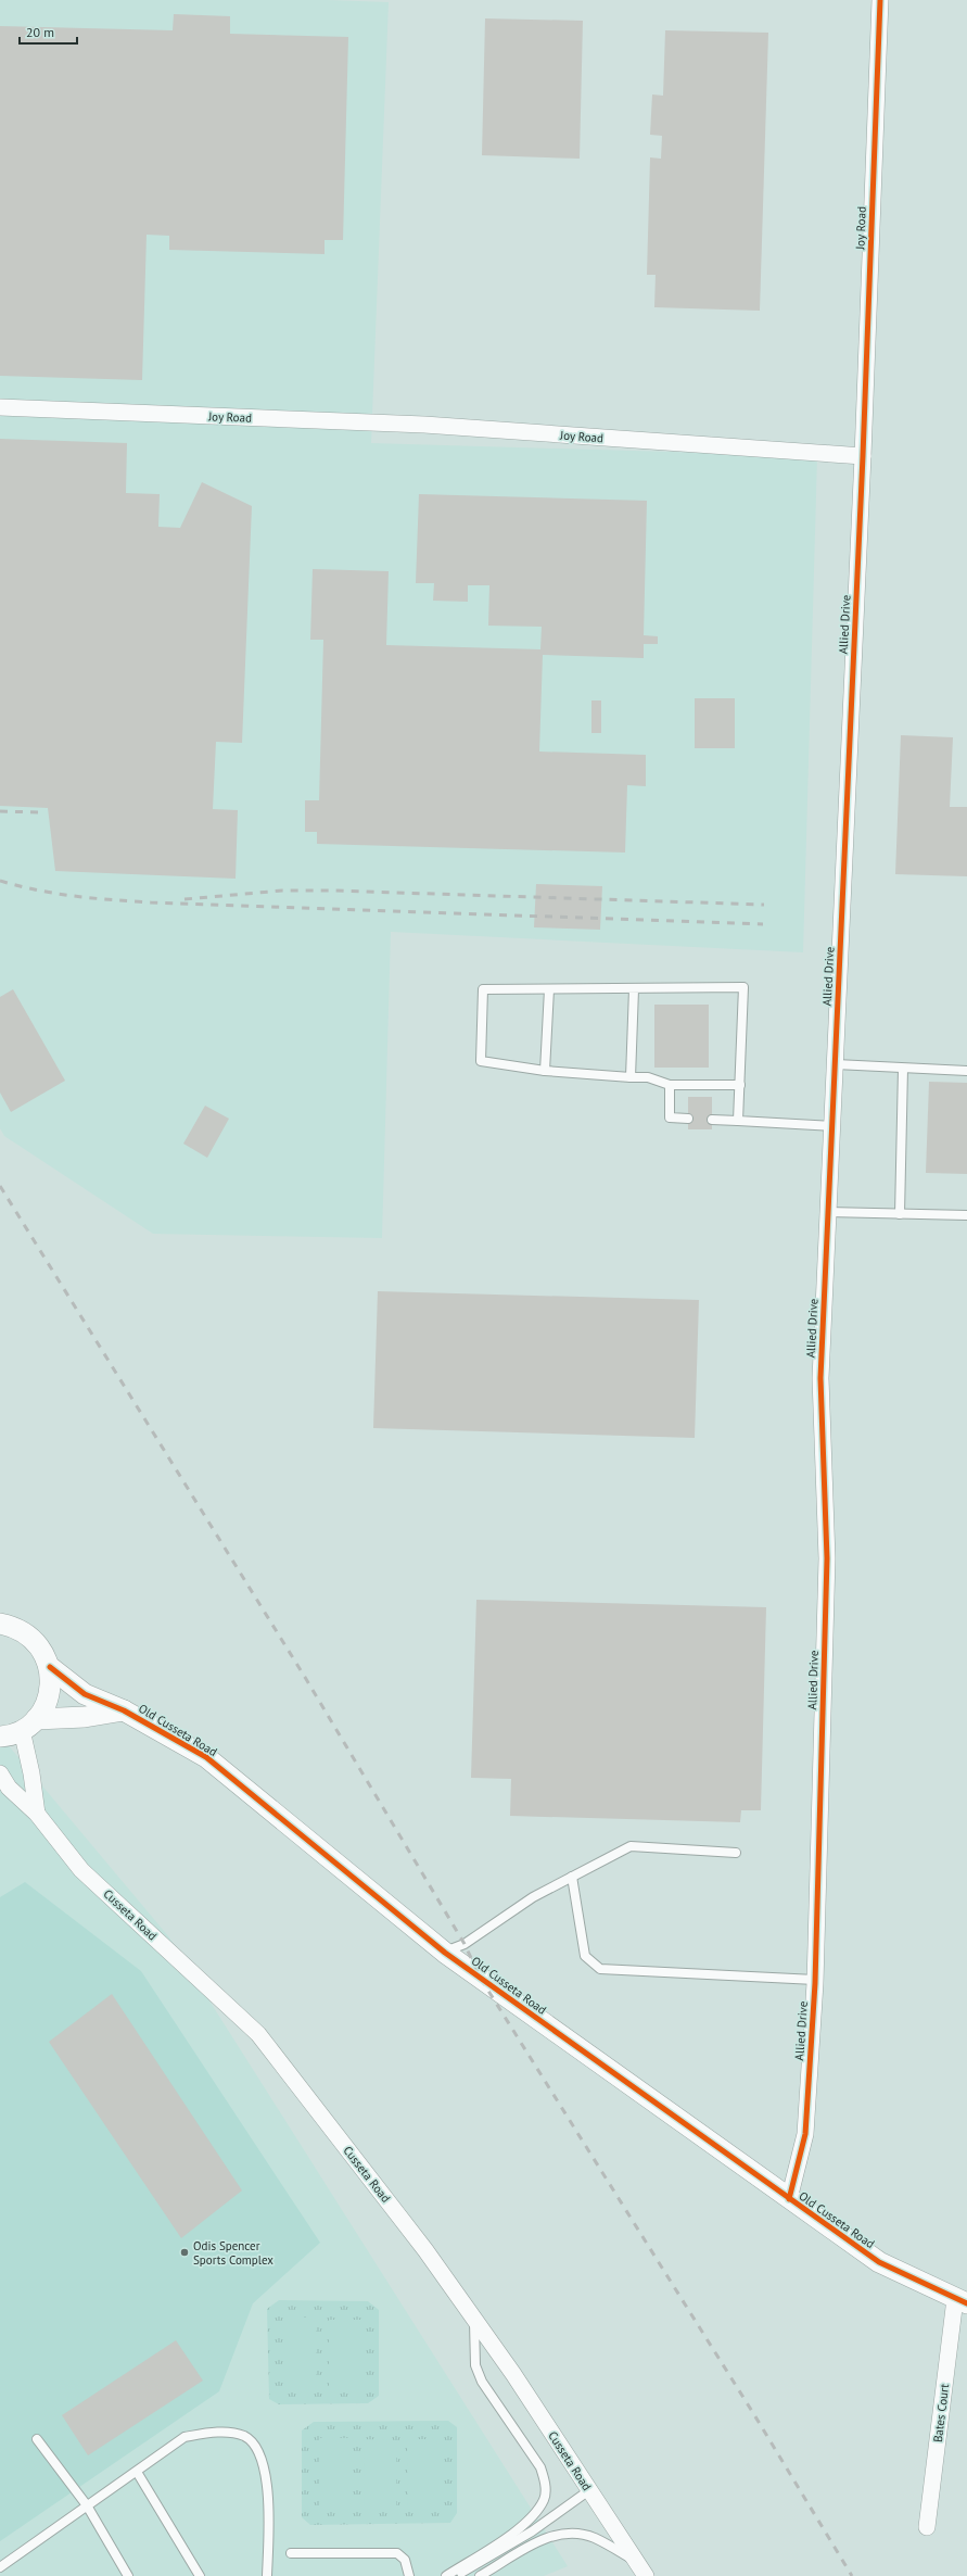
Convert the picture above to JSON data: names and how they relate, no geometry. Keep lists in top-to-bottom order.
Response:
{
  "streets": {
    "street": [
      "Joy Road",
      "Allied Drive",
      "Old Cusseta Road",
      "Cusseta Road",
      "Bates Court"
    ]
  },
  "crossings": [
    ["Joy Road", "Allied Drive"],
    ["Allied Drive", "Old Cusseta Road"],
    ["Old Cusseta Road", "Bates Court"]
  ],
  "places": ["Odis Spencer Sports Complex"],
  "scale_bar": "20 m"
}
